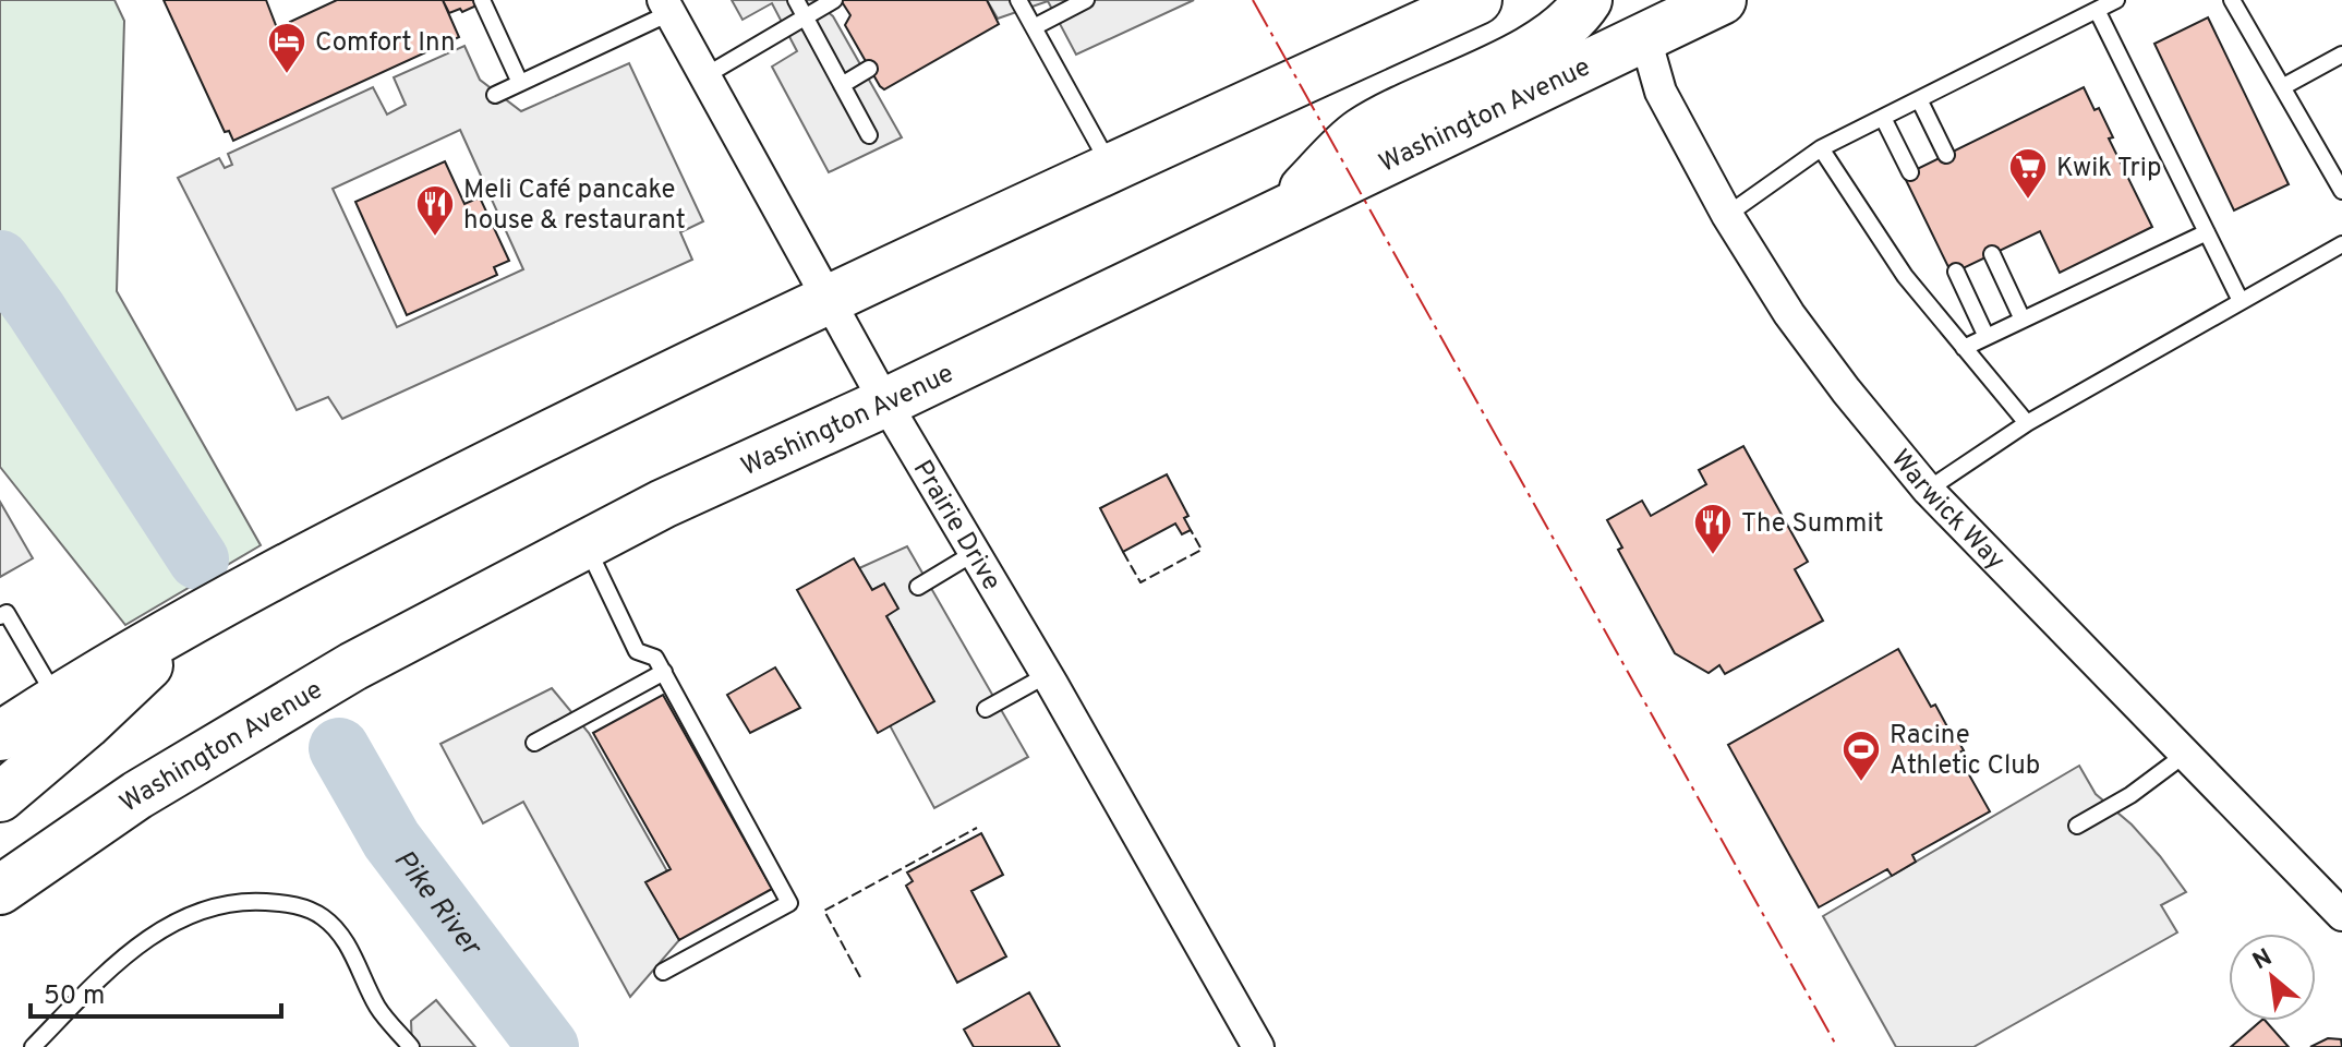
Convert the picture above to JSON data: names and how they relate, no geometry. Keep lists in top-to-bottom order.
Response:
{
  "streets": {
    "main road": ["Washington Avenue"],
    "street": ["Warwick Way", "Prairie Drive"]
  },
  "crossings": [
    ["Washington Avenue", "Warwick Way"],
    ["Washington Avenue", "Prairie Drive"]
  ],
  "water": ["Pike River"],
  "places": {
    "hotel": ["Comfort Inn"],
    "supermarket": ["Kwik Trip"],
    "restaurant": ["Meli Café pancake house & restaurant", "The Summit"],
    "sports": ["Racine Athletic Club"]
  },
  "scale_bar": "50 m",
  "north": "top left"
}
